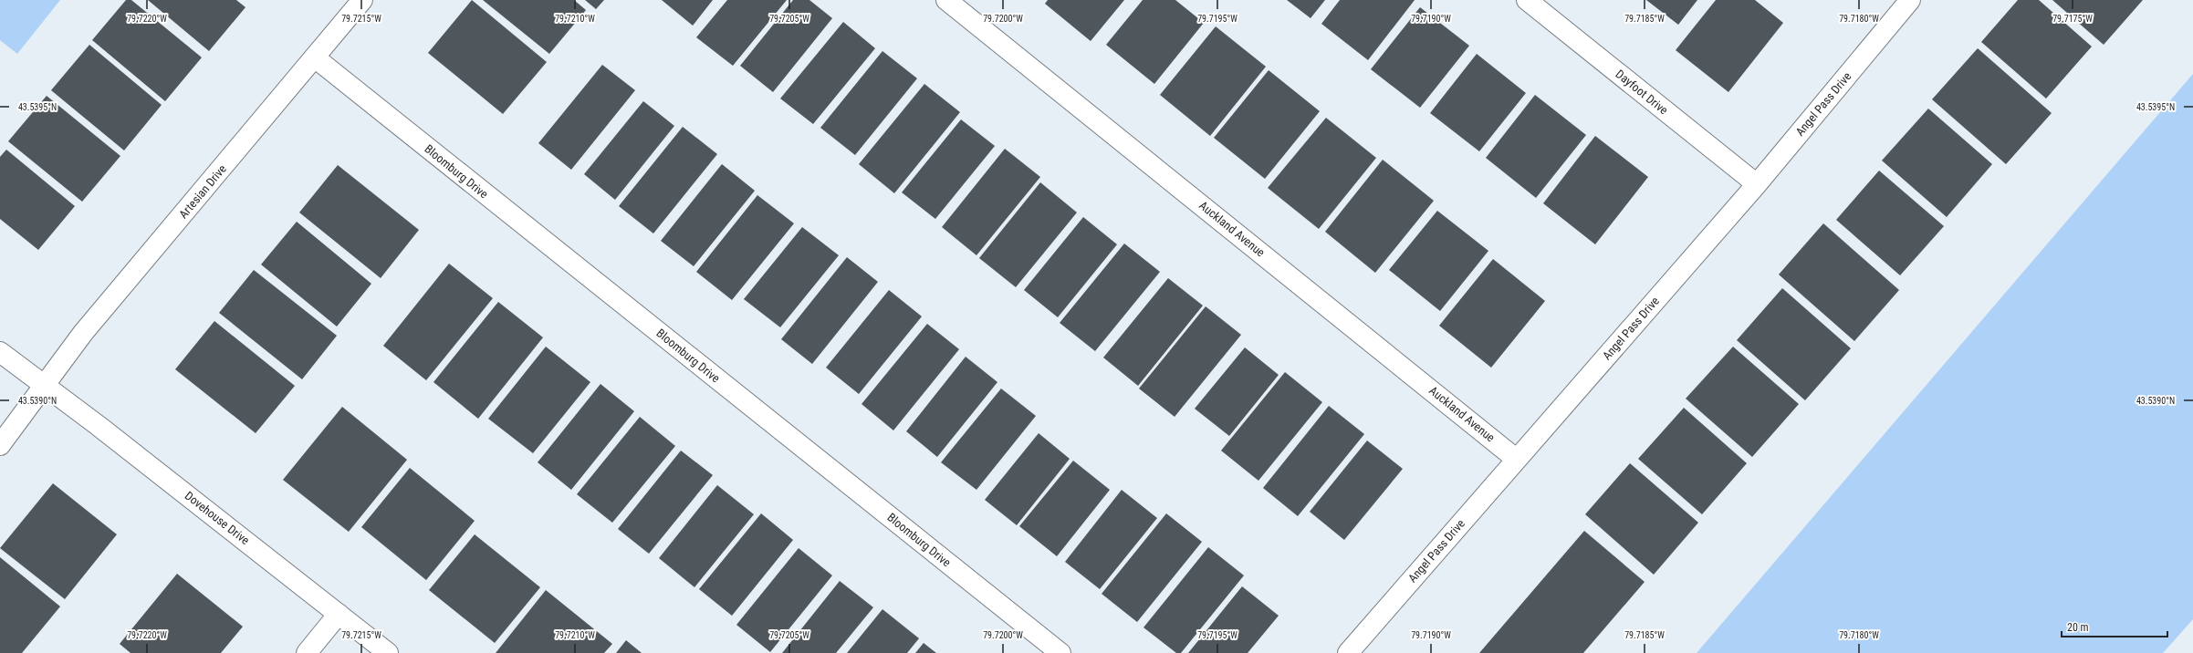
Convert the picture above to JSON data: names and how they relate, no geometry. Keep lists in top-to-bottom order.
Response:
{
  "streets": {
    "street": [
      "Dayfoot Drive",
      "Angel Pass Drive",
      "Bloomburg Drive",
      "Artesian Drive",
      "Auckland Avenue",
      "Dovehouse Drive"
    ]
  },
  "crossings": [
    ["Dayfoot Drive", "Angel Pass Drive"],
    ["Angel Pass Drive", "Auckland Avenue"],
    ["Bloomburg Drive", "Artesian Drive"],
    ["Artesian Drive", "Dovehouse Drive"]
  ],
  "scale_bar": "20 m",
  "coordinates": [
    "79.7220°W",
    "79.7215°W",
    "79.7210°W",
    "79.7205°W",
    "79.7200°W",
    "79.7195°W",
    "79.7190°W",
    "79.7185°W",
    "79.7180°W",
    "79.7175°W",
    "43.5395°N",
    "43.5390°N"
  ]
}
